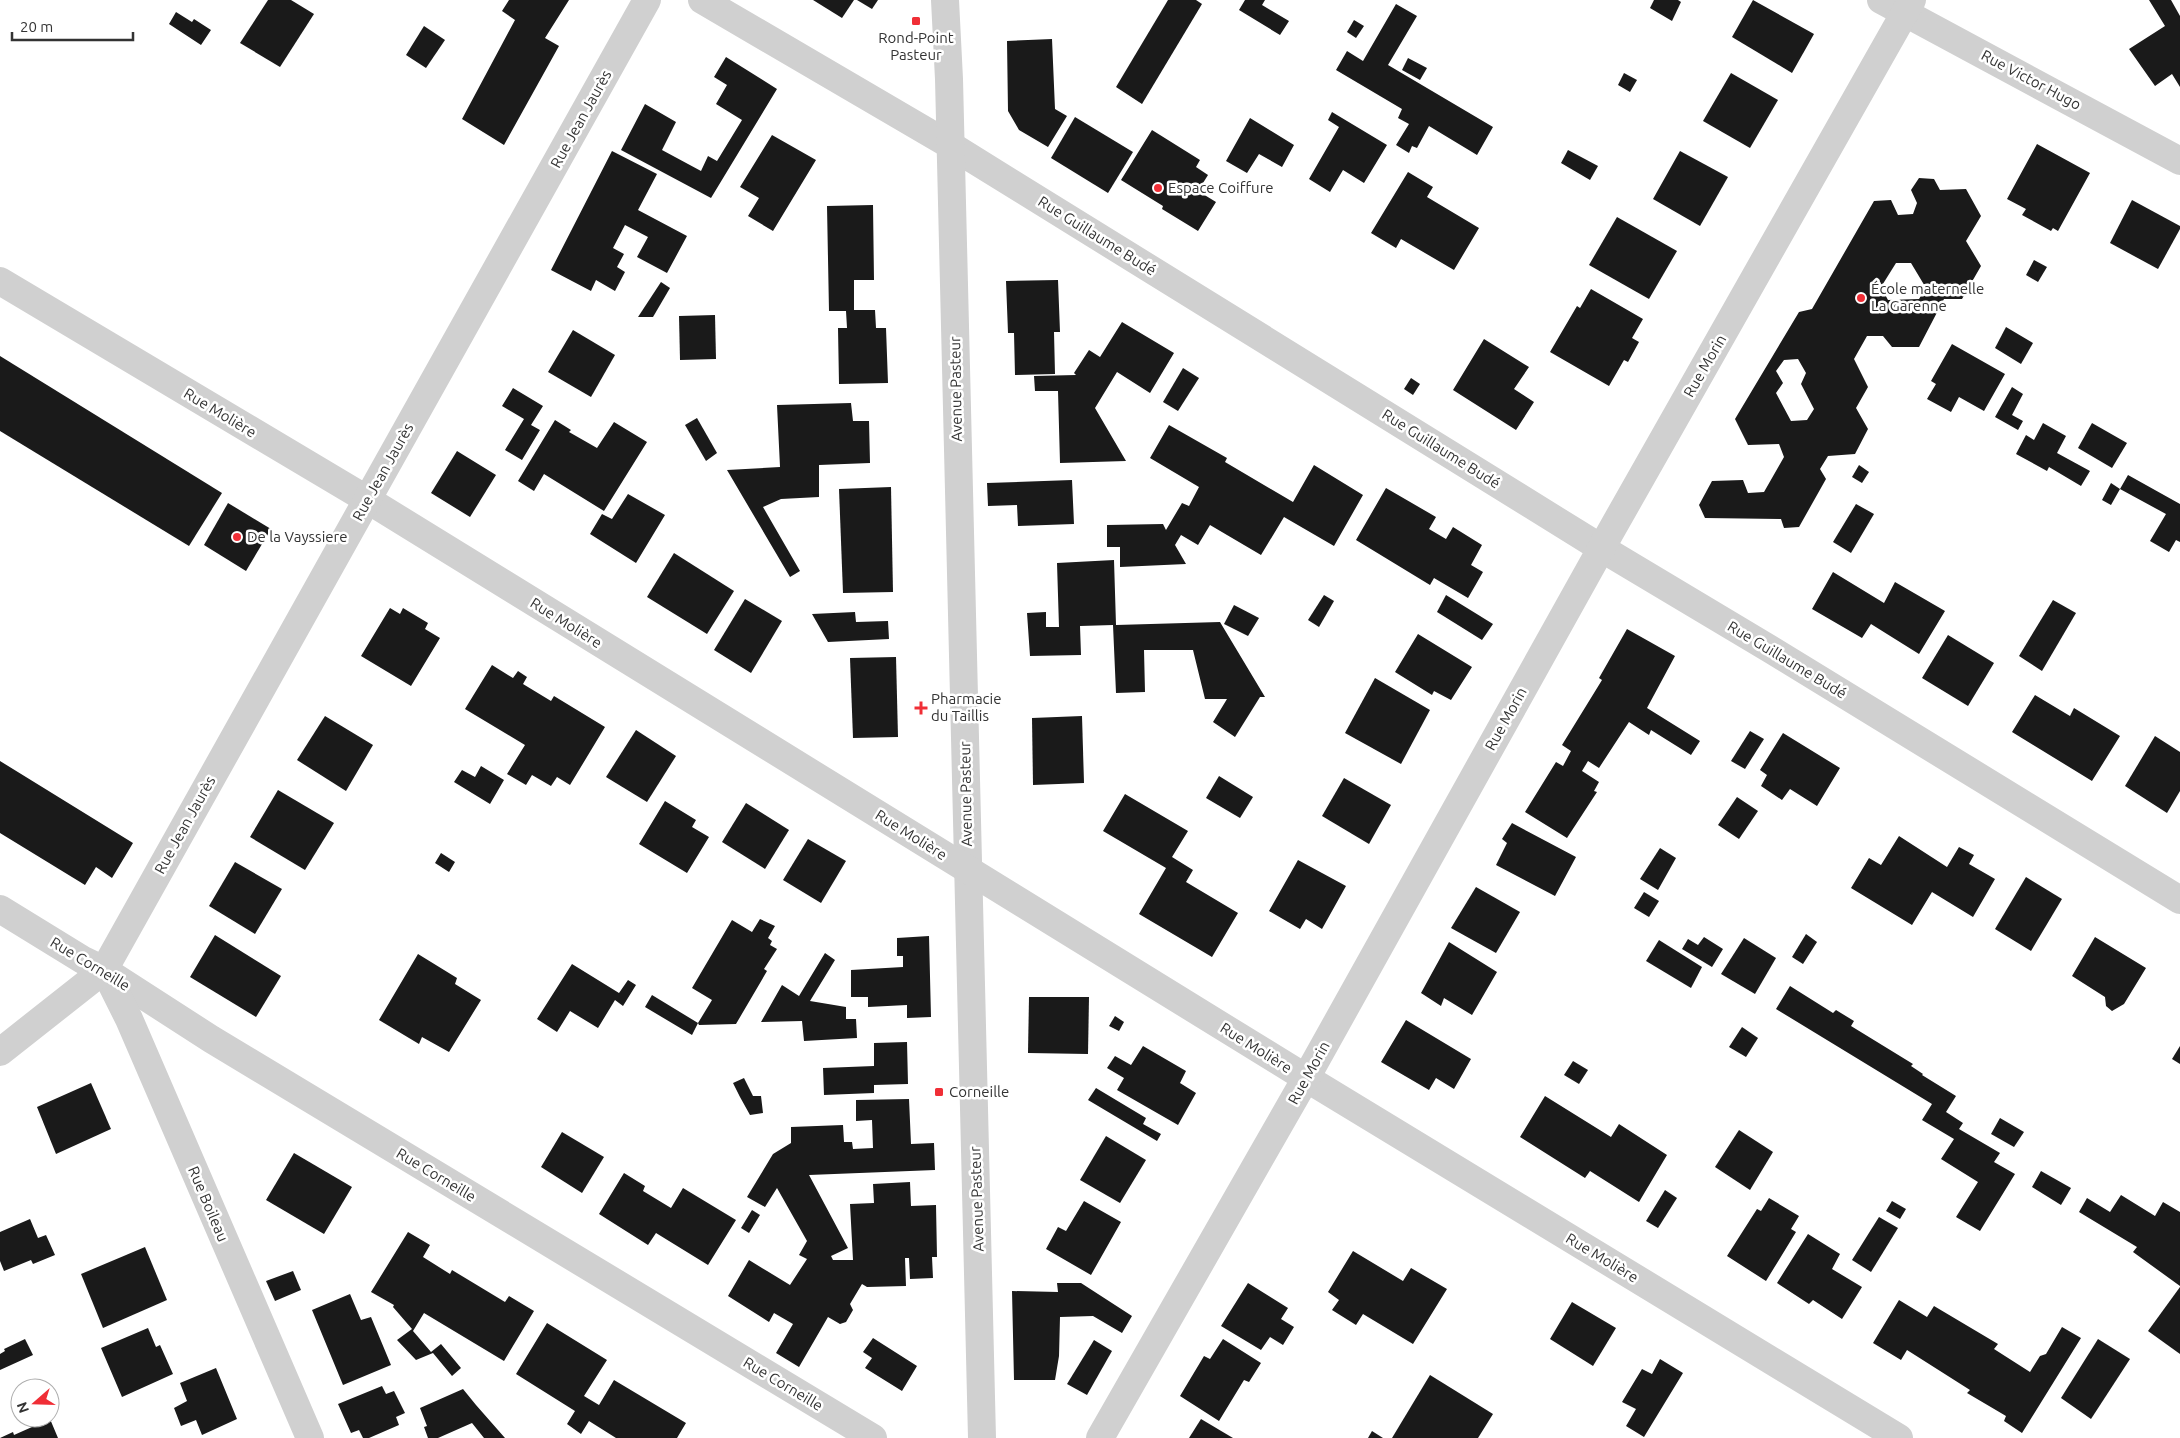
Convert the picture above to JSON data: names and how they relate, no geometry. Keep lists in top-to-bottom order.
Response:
{
  "streets": {
    "street": [
      "Rue Victor Hugo",
      "Rue Jean Jaurès",
      "Rue Guillaume Budé",
      "Rue Morin",
      "Avenue Pasteur",
      "Rue Molière",
      "Rue Corneille",
      "Rue Boileau"
    ]
  },
  "crossings": [
    ["Rue Victor Hugo", "Rue Morin"],
    ["Rue Jean Jaurès", "Rue Molière"],
    ["Rue Jean Jaurès", "Rue Corneille"],
    ["Rue Jean Jaurès", "Rue Boileau"],
    ["Rue Guillaume Budé", "Rue Morin"],
    ["Rue Guillaume Budé", "Avenue Pasteur"],
    ["Rue Morin", "Rue Molière"],
    ["Avenue Pasteur", "Rue Molière"],
    ["Rue Corneille", "Rue Boileau"]
  ],
  "places": {
    "transit": ["Rond-Point Pasteur", "Corneille"],
    "other": ["Espace Coiffure", "École maternelle La Garenne", "De la Vayssiere"],
    "health": ["Pharmacie du Taillis"]
  },
  "scale_bar": "20 m",
  "north": "left"
}
